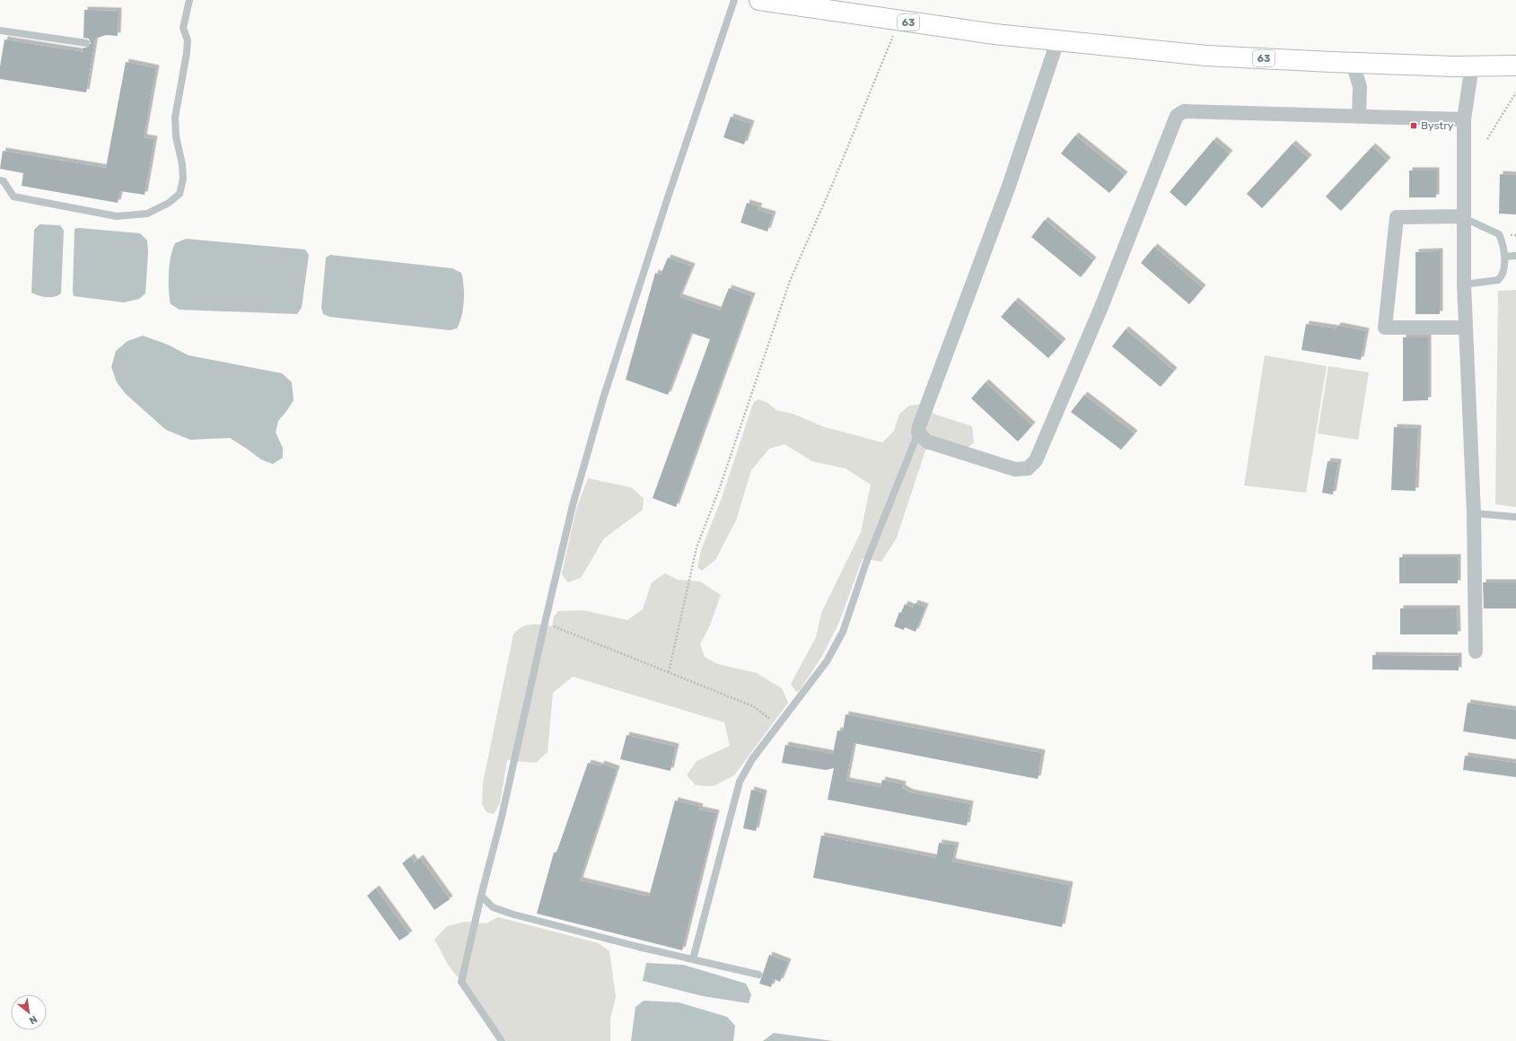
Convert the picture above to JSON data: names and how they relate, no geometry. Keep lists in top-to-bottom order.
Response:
{
  "streets": {
    "main road": ["63"]
  },
  "places": {
    "transit": ["Bystry"]
  },
  "north": "bottom right"
}
